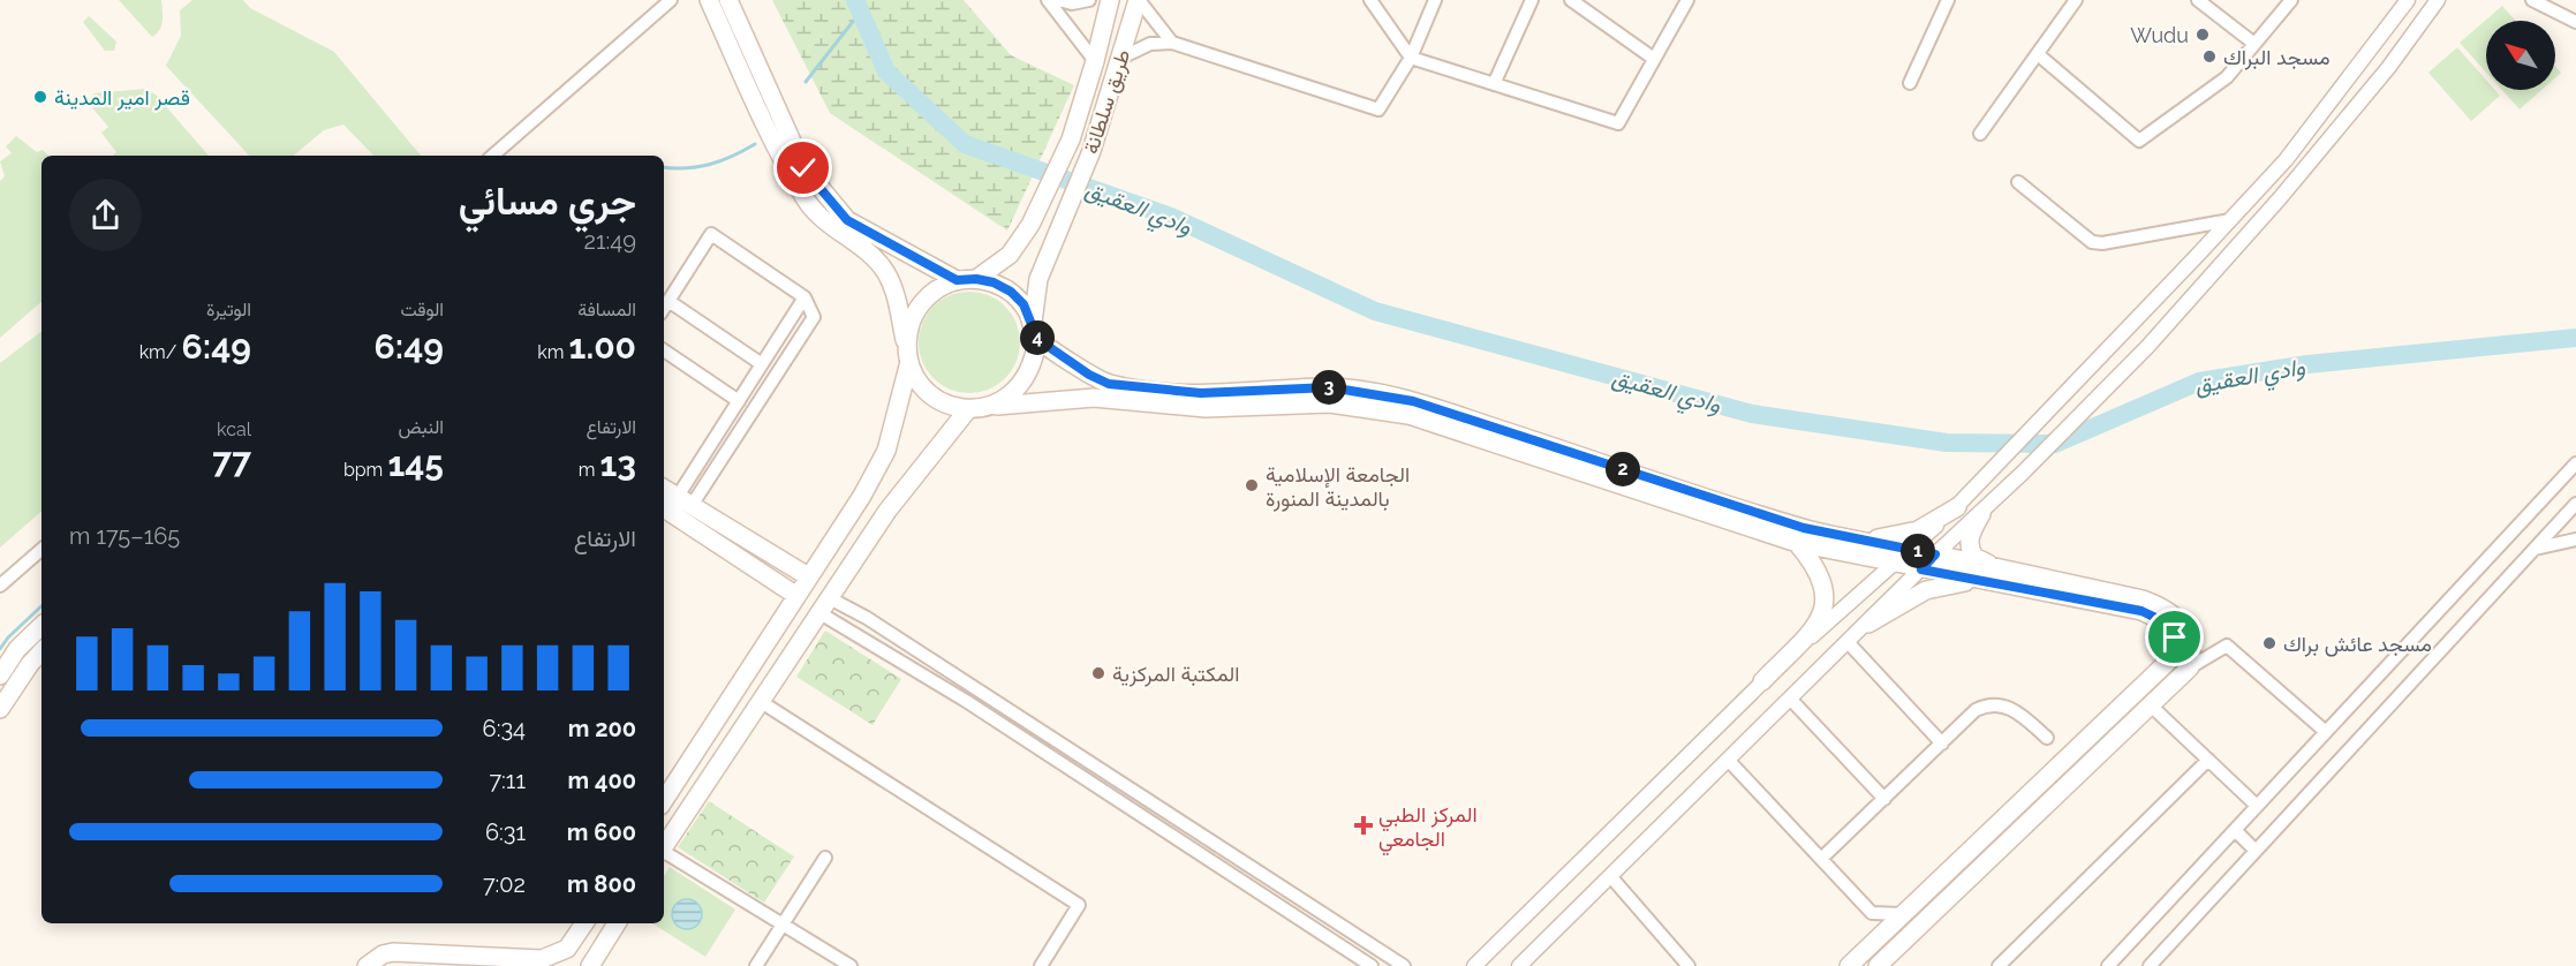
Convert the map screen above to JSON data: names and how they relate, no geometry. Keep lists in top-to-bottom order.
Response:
{
  "streets": {
    "main road": ["طريق سلطانة"]
  },
  "water": ["وادي العقيق"],
  "places": {
    "other": [
      "Wudu",
      "مسجد البراك",
      "قصر امير المدينة",
      "الجامعة الإسلامية بالمدينة المنورة",
      "مسجد عائش براك",
      "المكتبة المركزية"
    ],
    "health": ["المركز الطبي الجامعي"]
  },
  "north": "top left",
  "page": {
    "heading": ["جري مسائي", "21:49"],
    "stats": [
      ["المسافة", "1.00 km"],
      ["الوقت", "6:49"],
      ["الوتيرة", "6:49 /km"],
      ["الارتفاع", "13 m"],
      ["النبض", "145 bpm"],
      ["kcal", "77"]
    ],
    "pins": [
      "4",
      "3",
      "2",
      "1"
    ],
    "chart": ["الارتفاع", "165–175 m"],
    "list": [
      {
        "name": "200 m",
        "note": "6:34"
      },
      {
        "name": "400 m",
        "note": "7:11"
      },
      {
        "name": "600 m",
        "note": "6:31"
      },
      {
        "name": "800 m",
        "note": "7:02"
      }
    ]
  }
}
